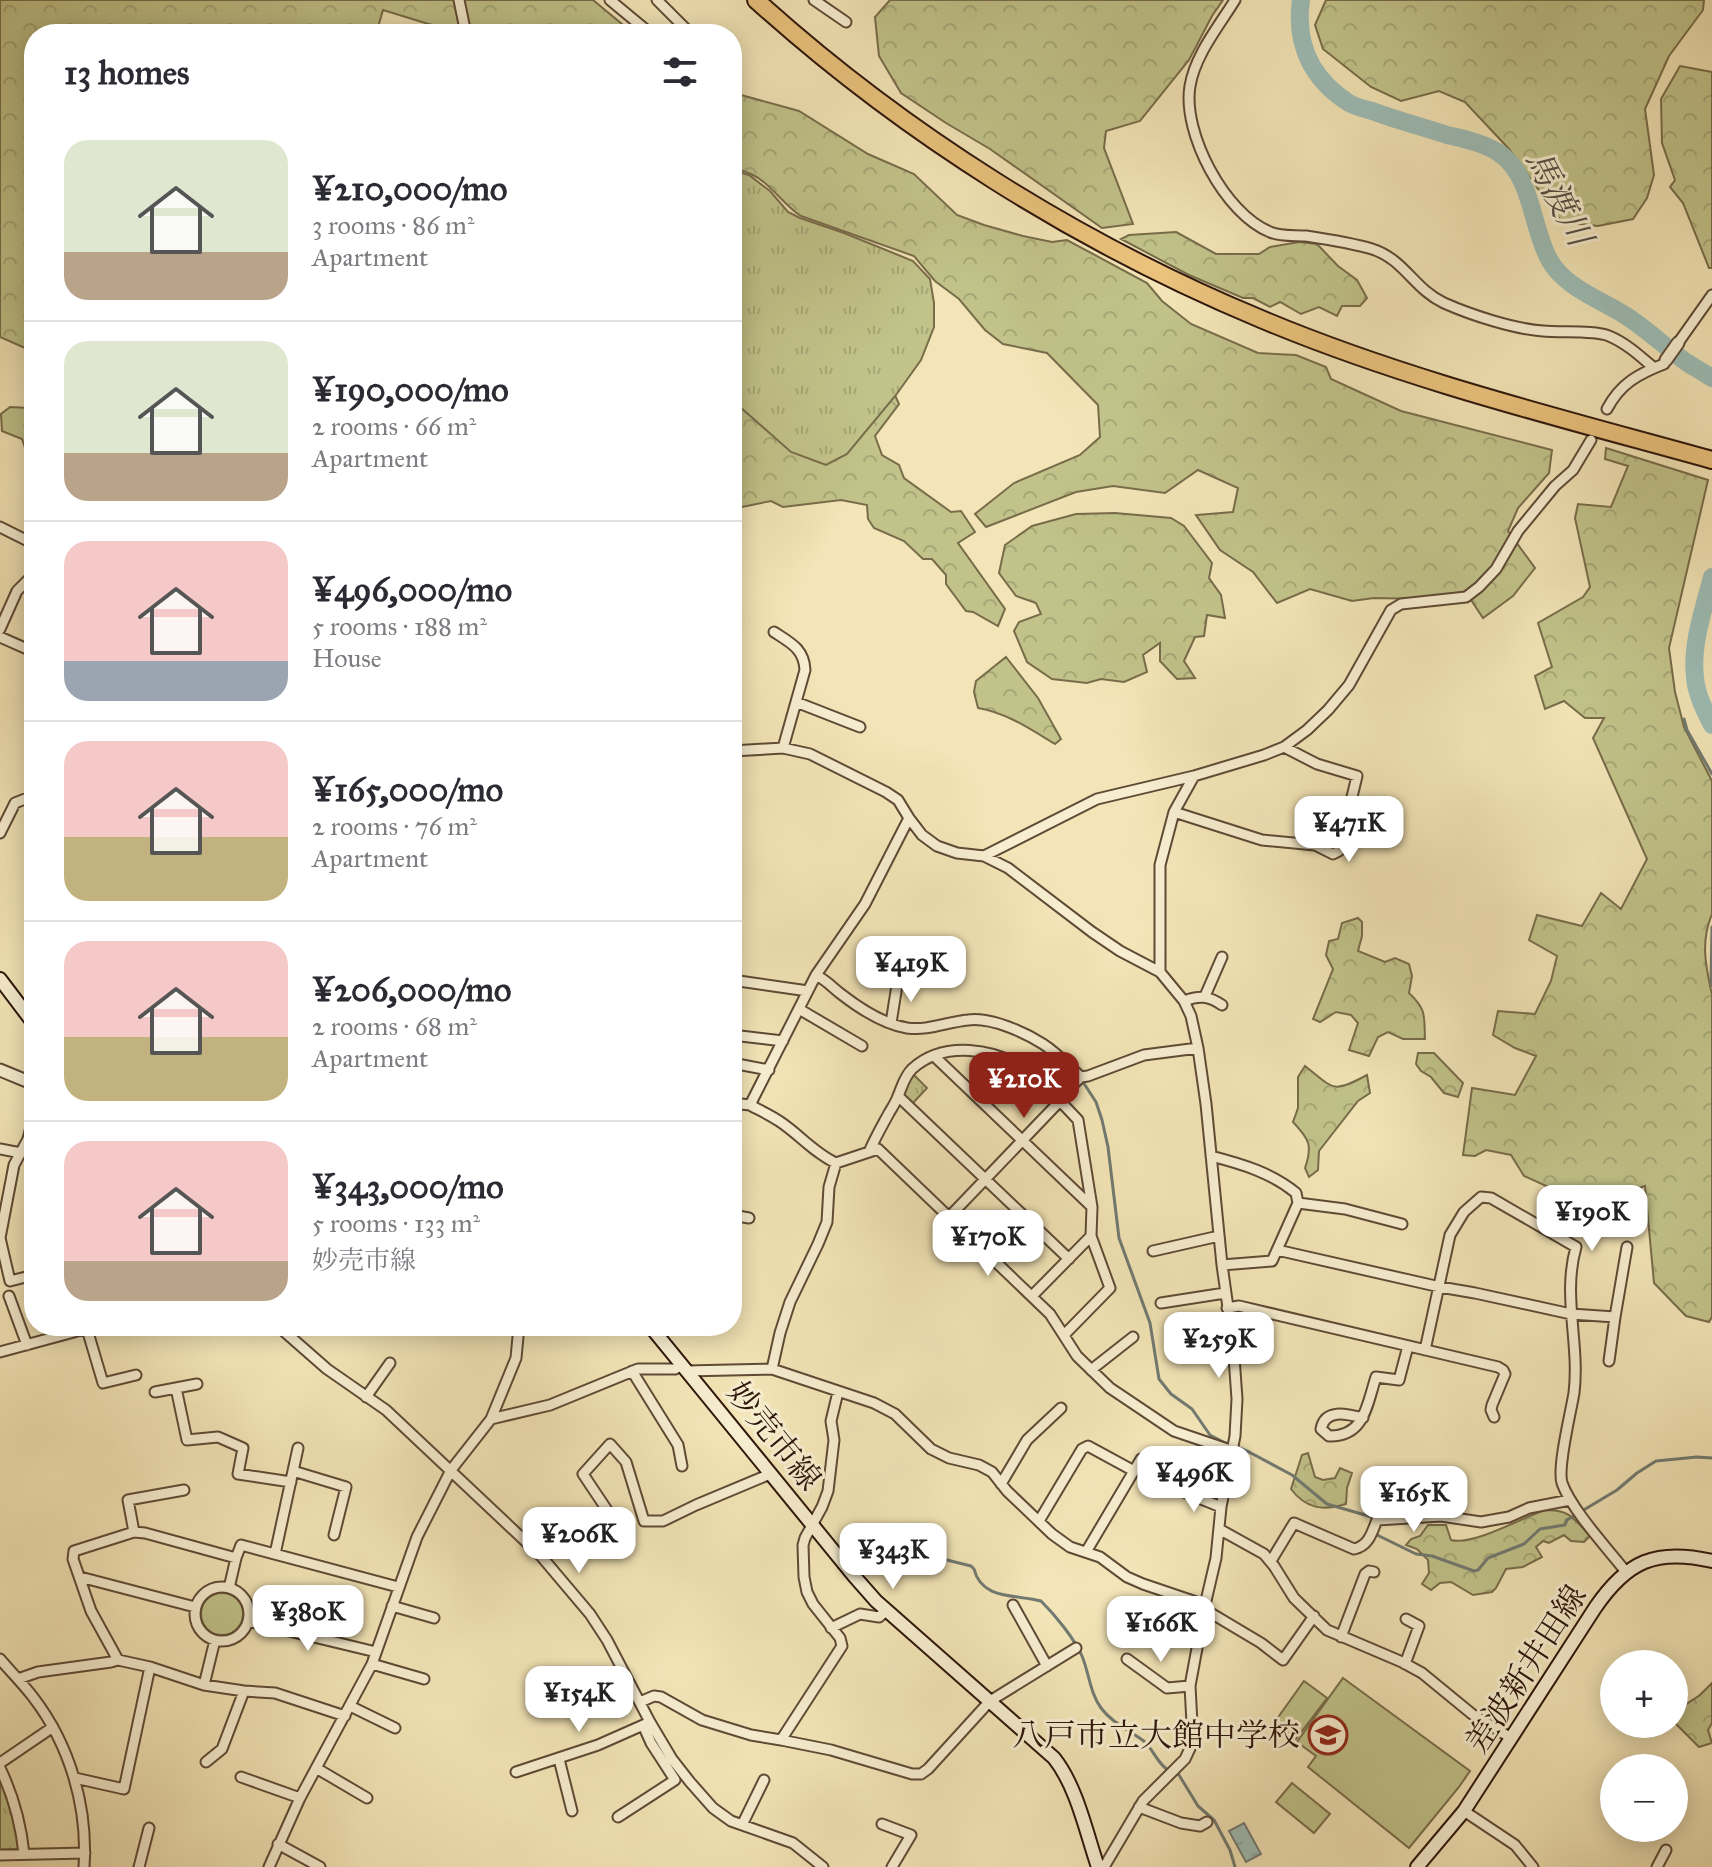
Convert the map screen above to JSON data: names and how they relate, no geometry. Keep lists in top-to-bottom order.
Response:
{
  "streets": {
    "main road": ["妙売市線", "差波新井田線"]
  },
  "water": ["馬渡川"],
  "places": {
    "school or university": ["八戸市立大館中学校"]
  },
  "page": {
    "heading": "13 homes",
    "list": [
      {
        "name": "¥210,000/mo",
        "note": "3 rooms · 86 m² · Apartment"
      },
      {
        "name": "¥190,000/mo",
        "note": "2 rooms · 66 m² · Apartment"
      },
      {
        "name": "¥496,000/mo",
        "note": "5 rooms · 188 m² · House"
      },
      {
        "name": "¥165,000/mo",
        "note": "2 rooms · 76 m² · Apartment"
      },
      {
        "name": "¥206,000/mo",
        "note": "2 rooms · 68 m² · Apartment"
      },
      {
        "name": "¥343,000/mo",
        "note": "5 rooms · 133 m² · 妙売市線"
      }
    ],
    "price": [
      "¥471K",
      "¥419K",
      "¥210K",
      "¥190K",
      "¥170K",
      "¥259K",
      "¥496K",
      "¥165K",
      "¥206K",
      "¥343K",
      "¥380K",
      "¥166K",
      "¥154K"
    ],
    "map_buttons": ["+", "−"]
  }
}
